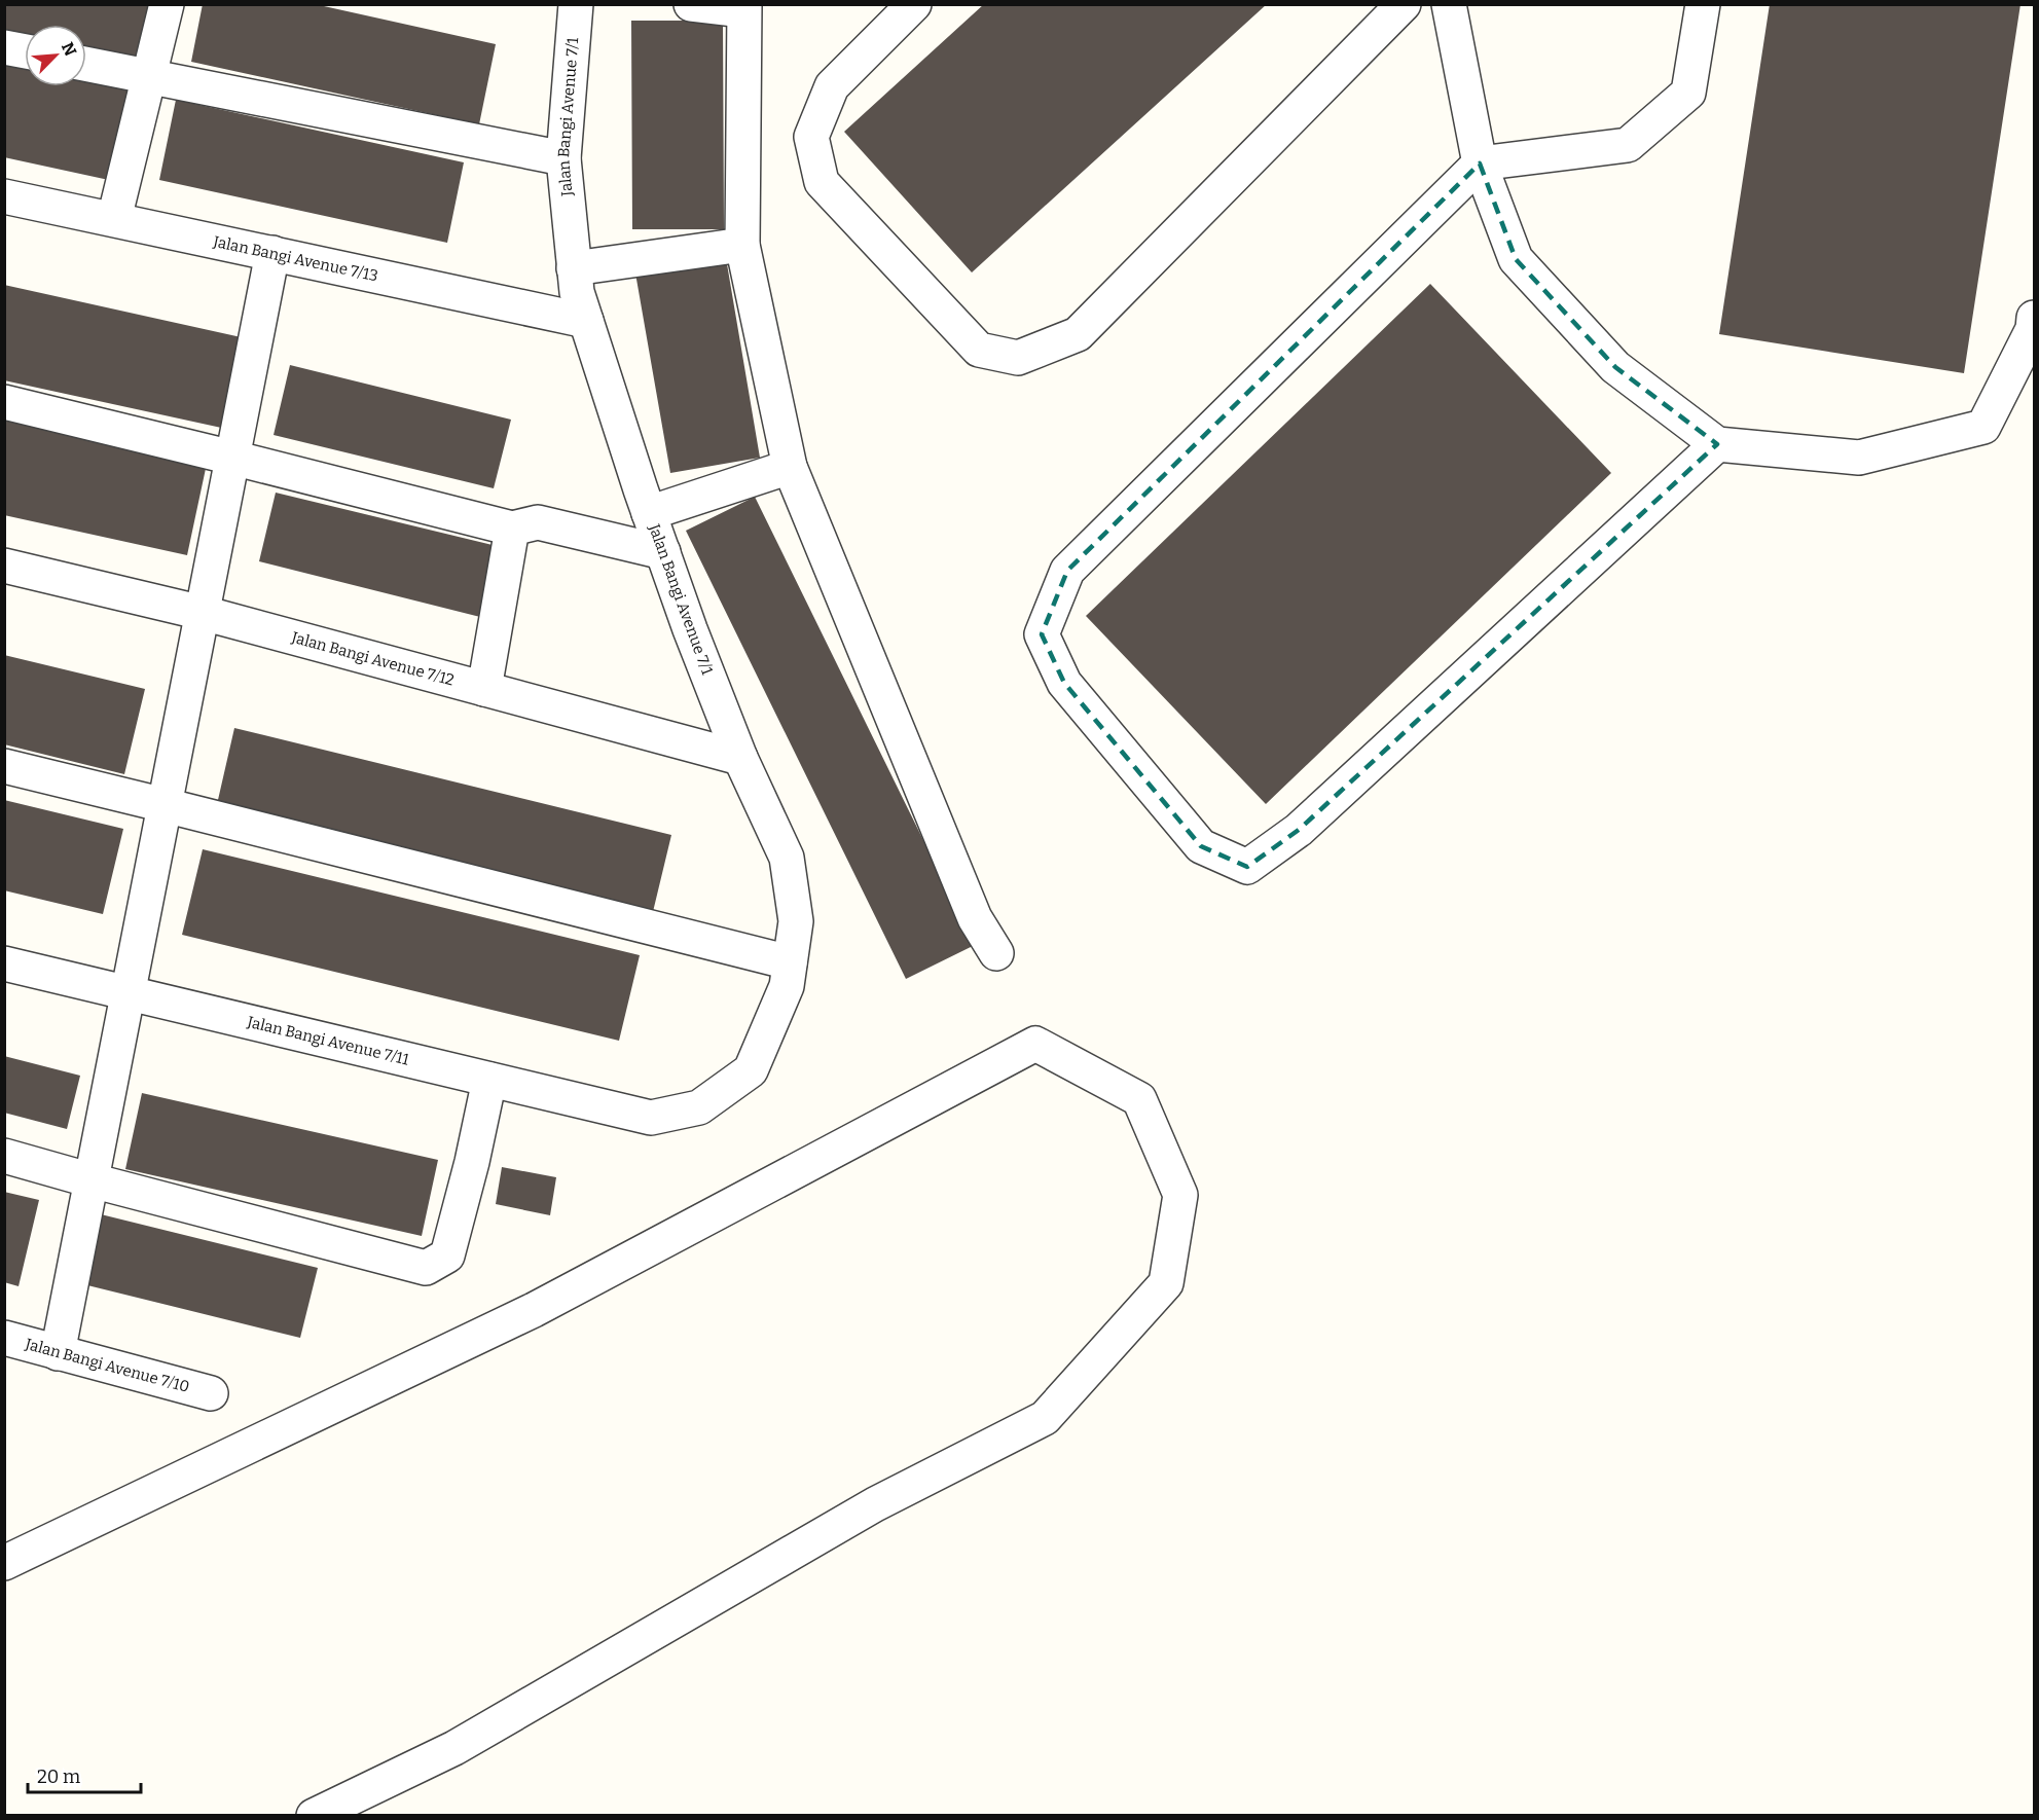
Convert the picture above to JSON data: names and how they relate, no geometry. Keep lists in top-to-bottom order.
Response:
{
  "streets": {
    "street": [
      "Jalan Bangi Avenue 7/1",
      "Jalan Bangi Avenue 7/13",
      "Jalan Bangi Avenue 7/12",
      "Jalan Bangi Avenue 7/11",
      "Jalan Bangi Avenue 7/10"
    ]
  },
  "crossings": [
    ["Jalan Bangi Avenue 7/1", "Jalan Bangi Avenue 7/13"],
    ["Jalan Bangi Avenue 7/1", "Jalan Bangi Avenue 7/12"],
    ["Jalan Bangi Avenue 7/1", "Jalan Bangi Avenue 7/11"]
  ],
  "scale_bar": "20 m",
  "north": "top right"
}
